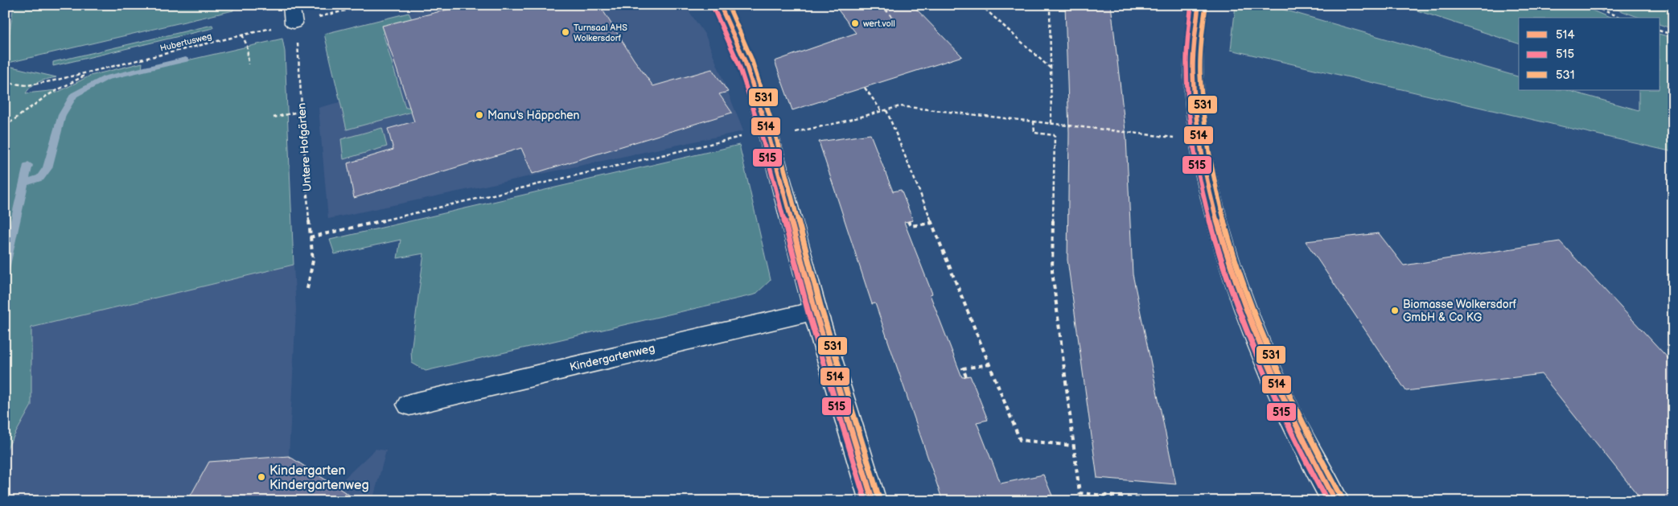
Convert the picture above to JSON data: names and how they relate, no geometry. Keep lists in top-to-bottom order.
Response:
{
  "streets": {
    "street": ["Kindergartenweg"],
    "path": ["Hubertusweg", "Untere Hofgärten"]
  },
  "crossings": [
    ["Hubertusweg", "Untere Hofgärten"]
  ],
  "places": [
    "wert.voll",
    "Turnsaal AHS Wolkersdorf",
    "Manu's Häppchen",
    "Biomasse Wolkersdorf GmbH & Co KG",
    "Kindergarten Kindergartenweg"
  ],
  "lines": ["transit line 514", "transit line 515", "transit line 531"],
  "legend": ["514", "515", "531"]
}
